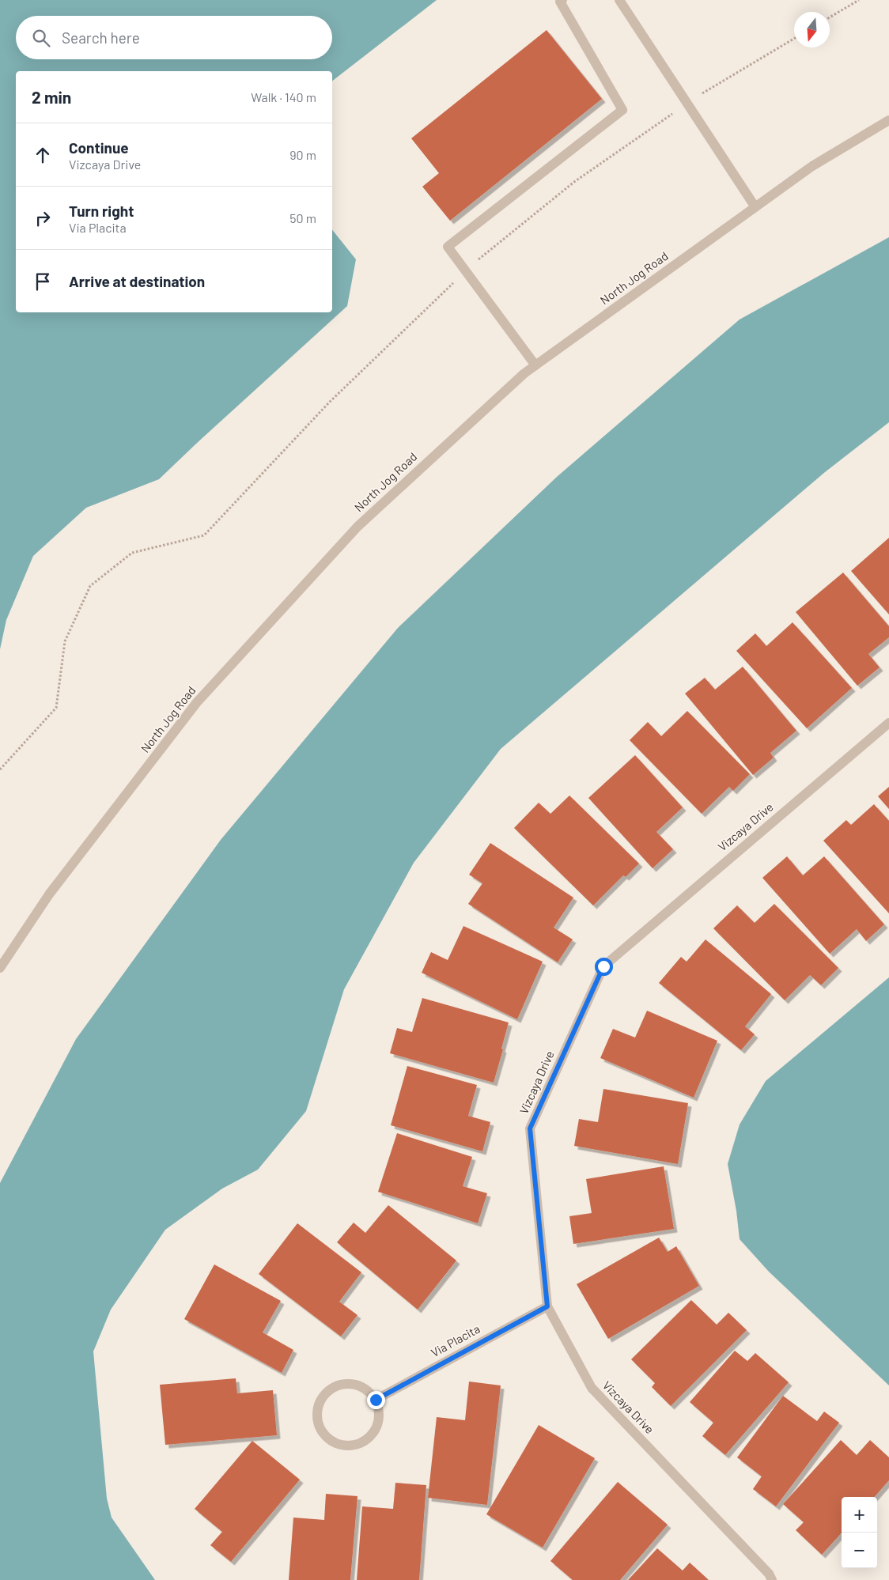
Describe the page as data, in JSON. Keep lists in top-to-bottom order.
{
  "streets": {
    "street": ["North Jog Road", "Vizcaya Drive", "Via Placita"]
  },
  "crossings": [
    ["Vizcaya Drive", "Via Placita"]
  ],
  "north": "bottom",
  "page": {
    "search": "Search here",
    "heading": ["2 min", "Walk · 140 m"],
    "list": [
      ["Continue", "Vizcaya Drive", "90 m"],
      ["Turn right", "Via Placita", "50 m"],
      "Arrive at destination"
    ],
    "map_buttons": ["+", "−"]
  }
}
